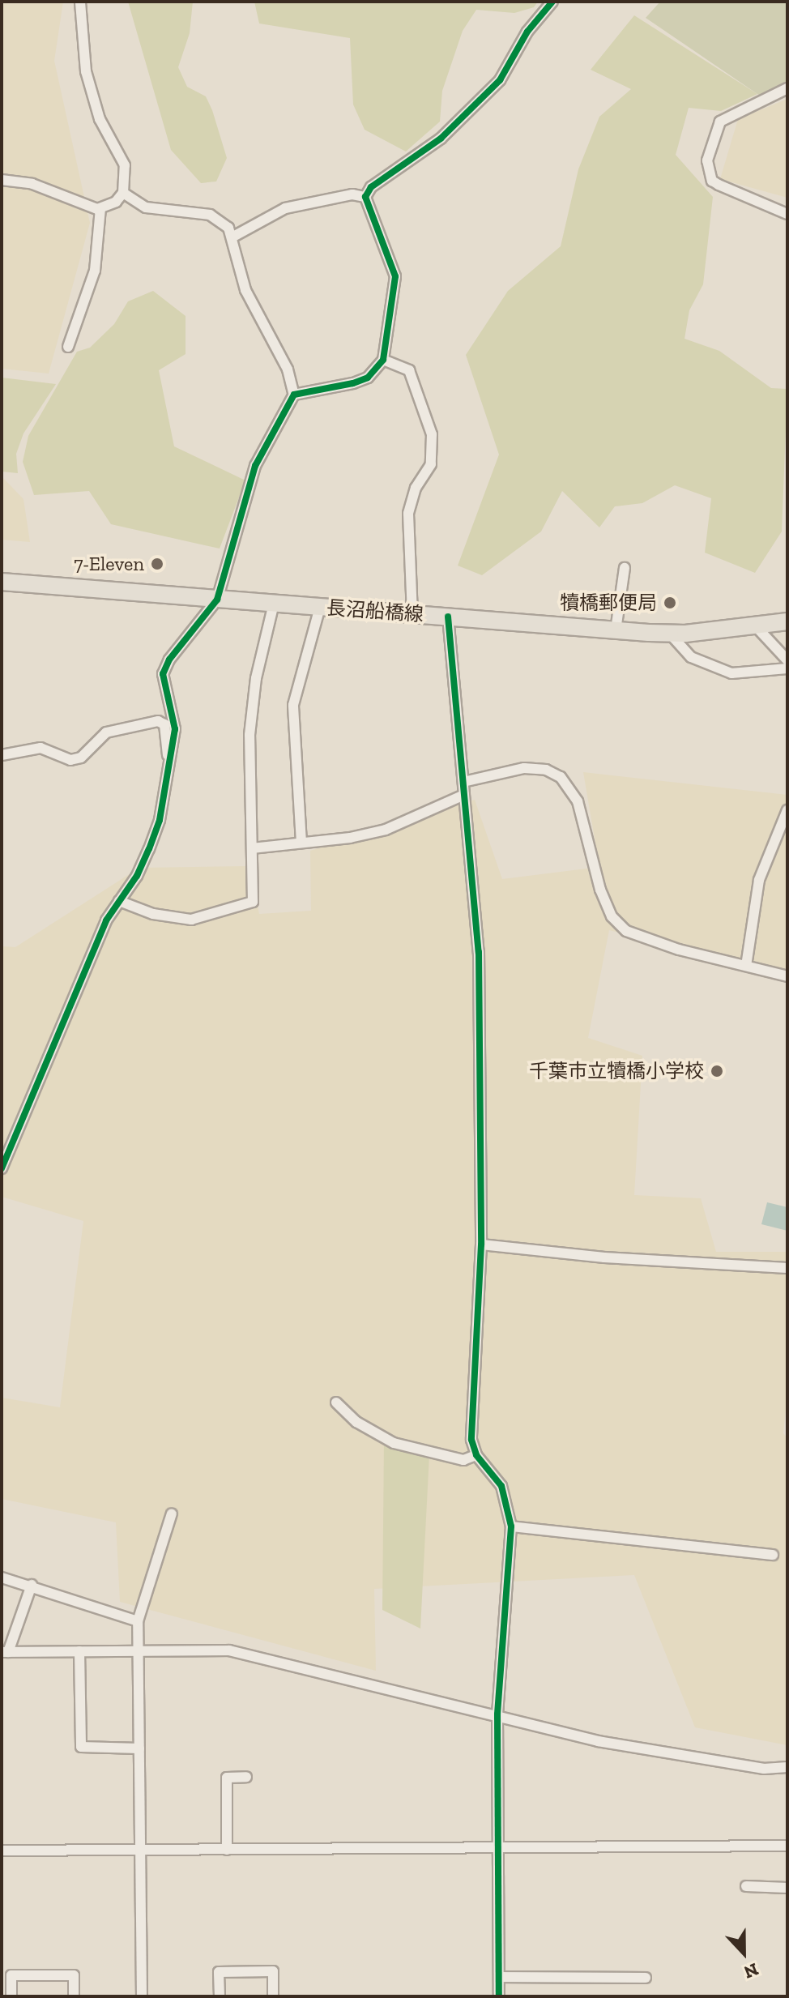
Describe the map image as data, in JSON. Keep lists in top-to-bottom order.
{
  "streets": {
    "main road": ["長沼船橋線"]
  },
  "places": ["7-Eleven", "犢橋郵便局", "千葉市立犢橋小学校"],
  "north": "bottom"
}
